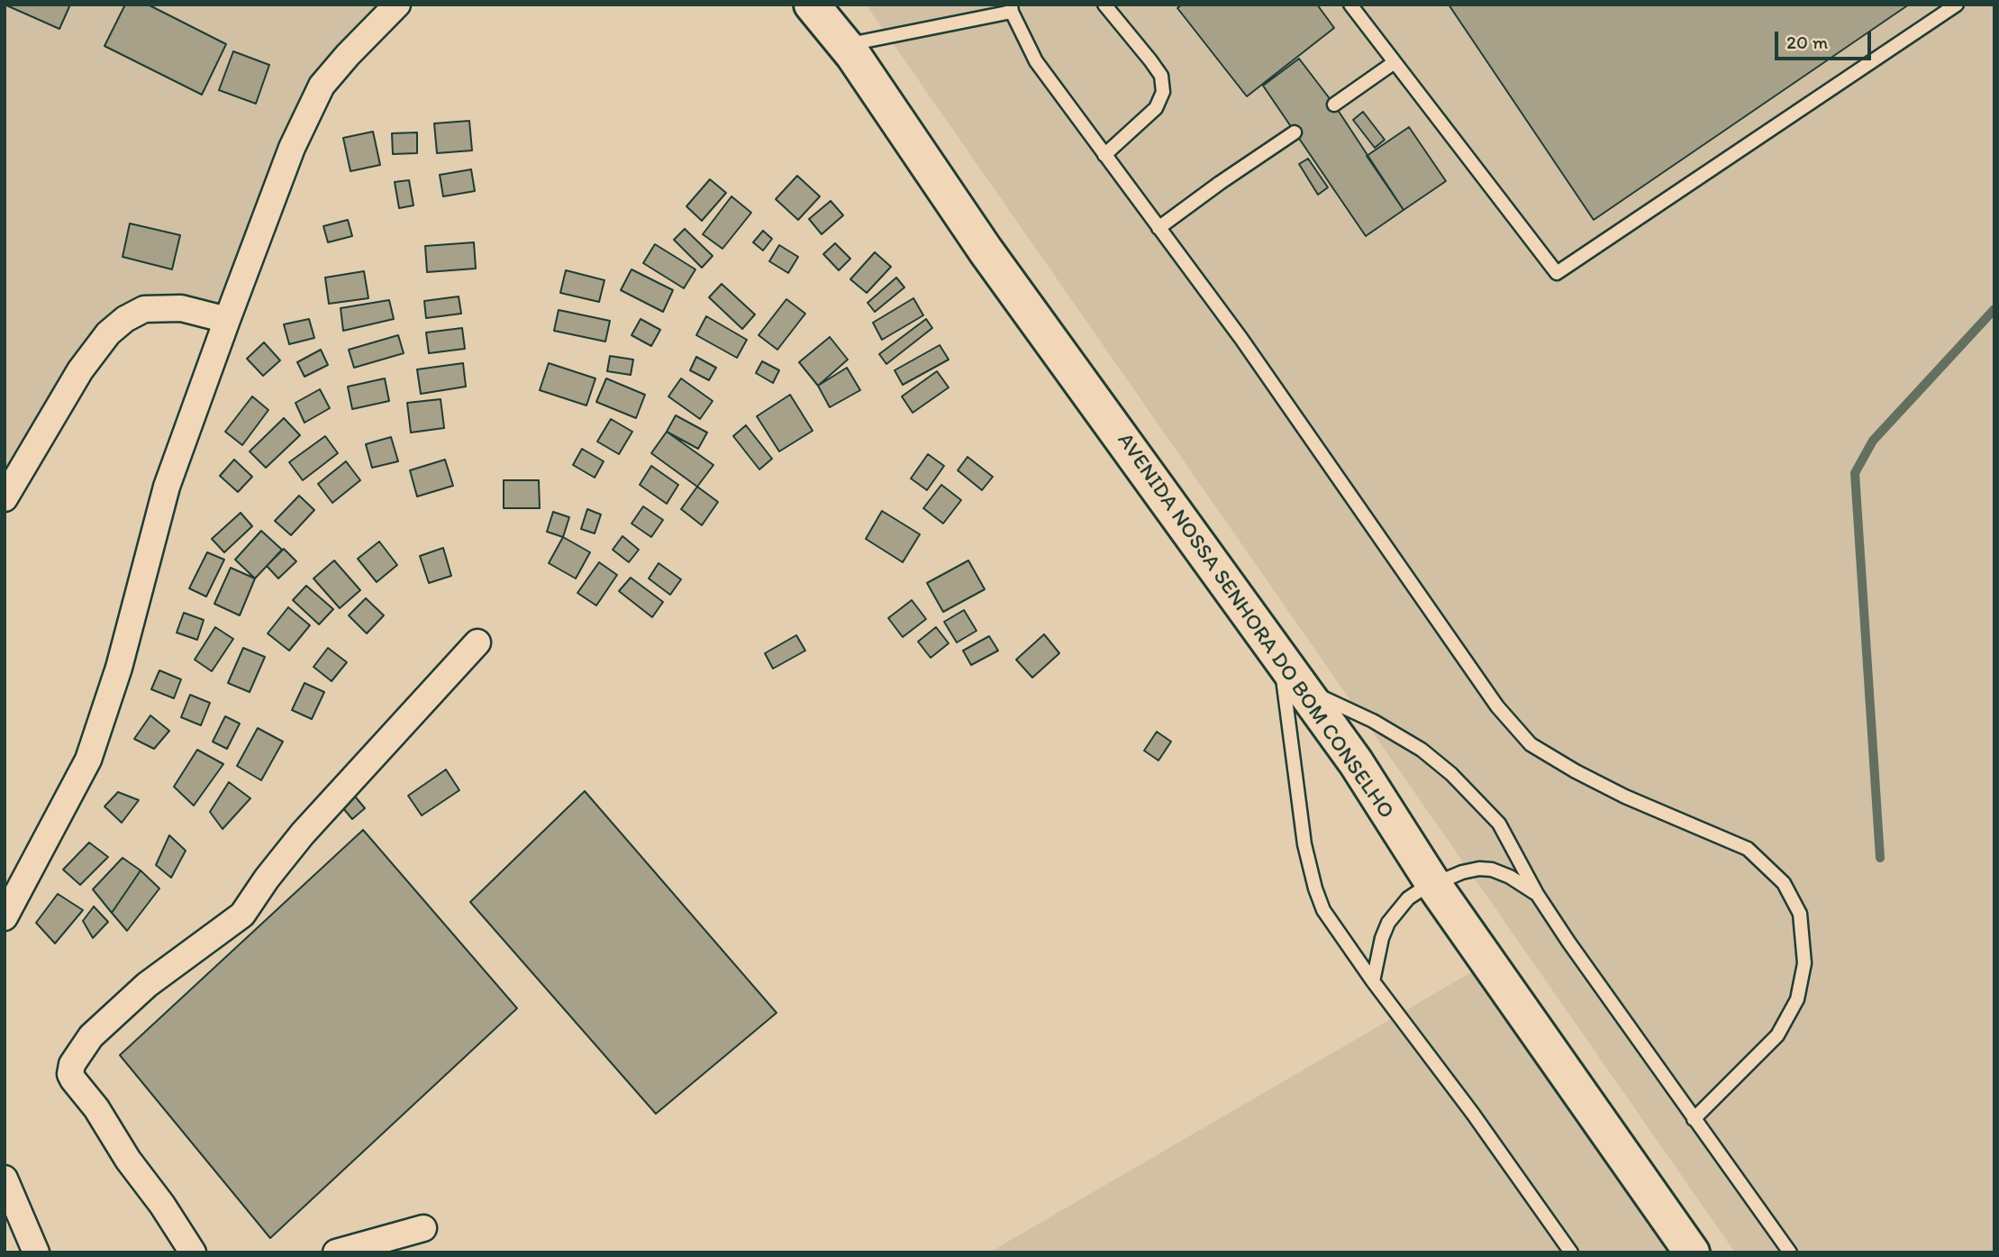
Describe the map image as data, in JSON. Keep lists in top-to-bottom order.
{
  "streets": {
    "main road": ["AVENIDA NOSSA SENHORA DO BOM CONSELHO"]
  },
  "scale_bar": "20 m"
}
